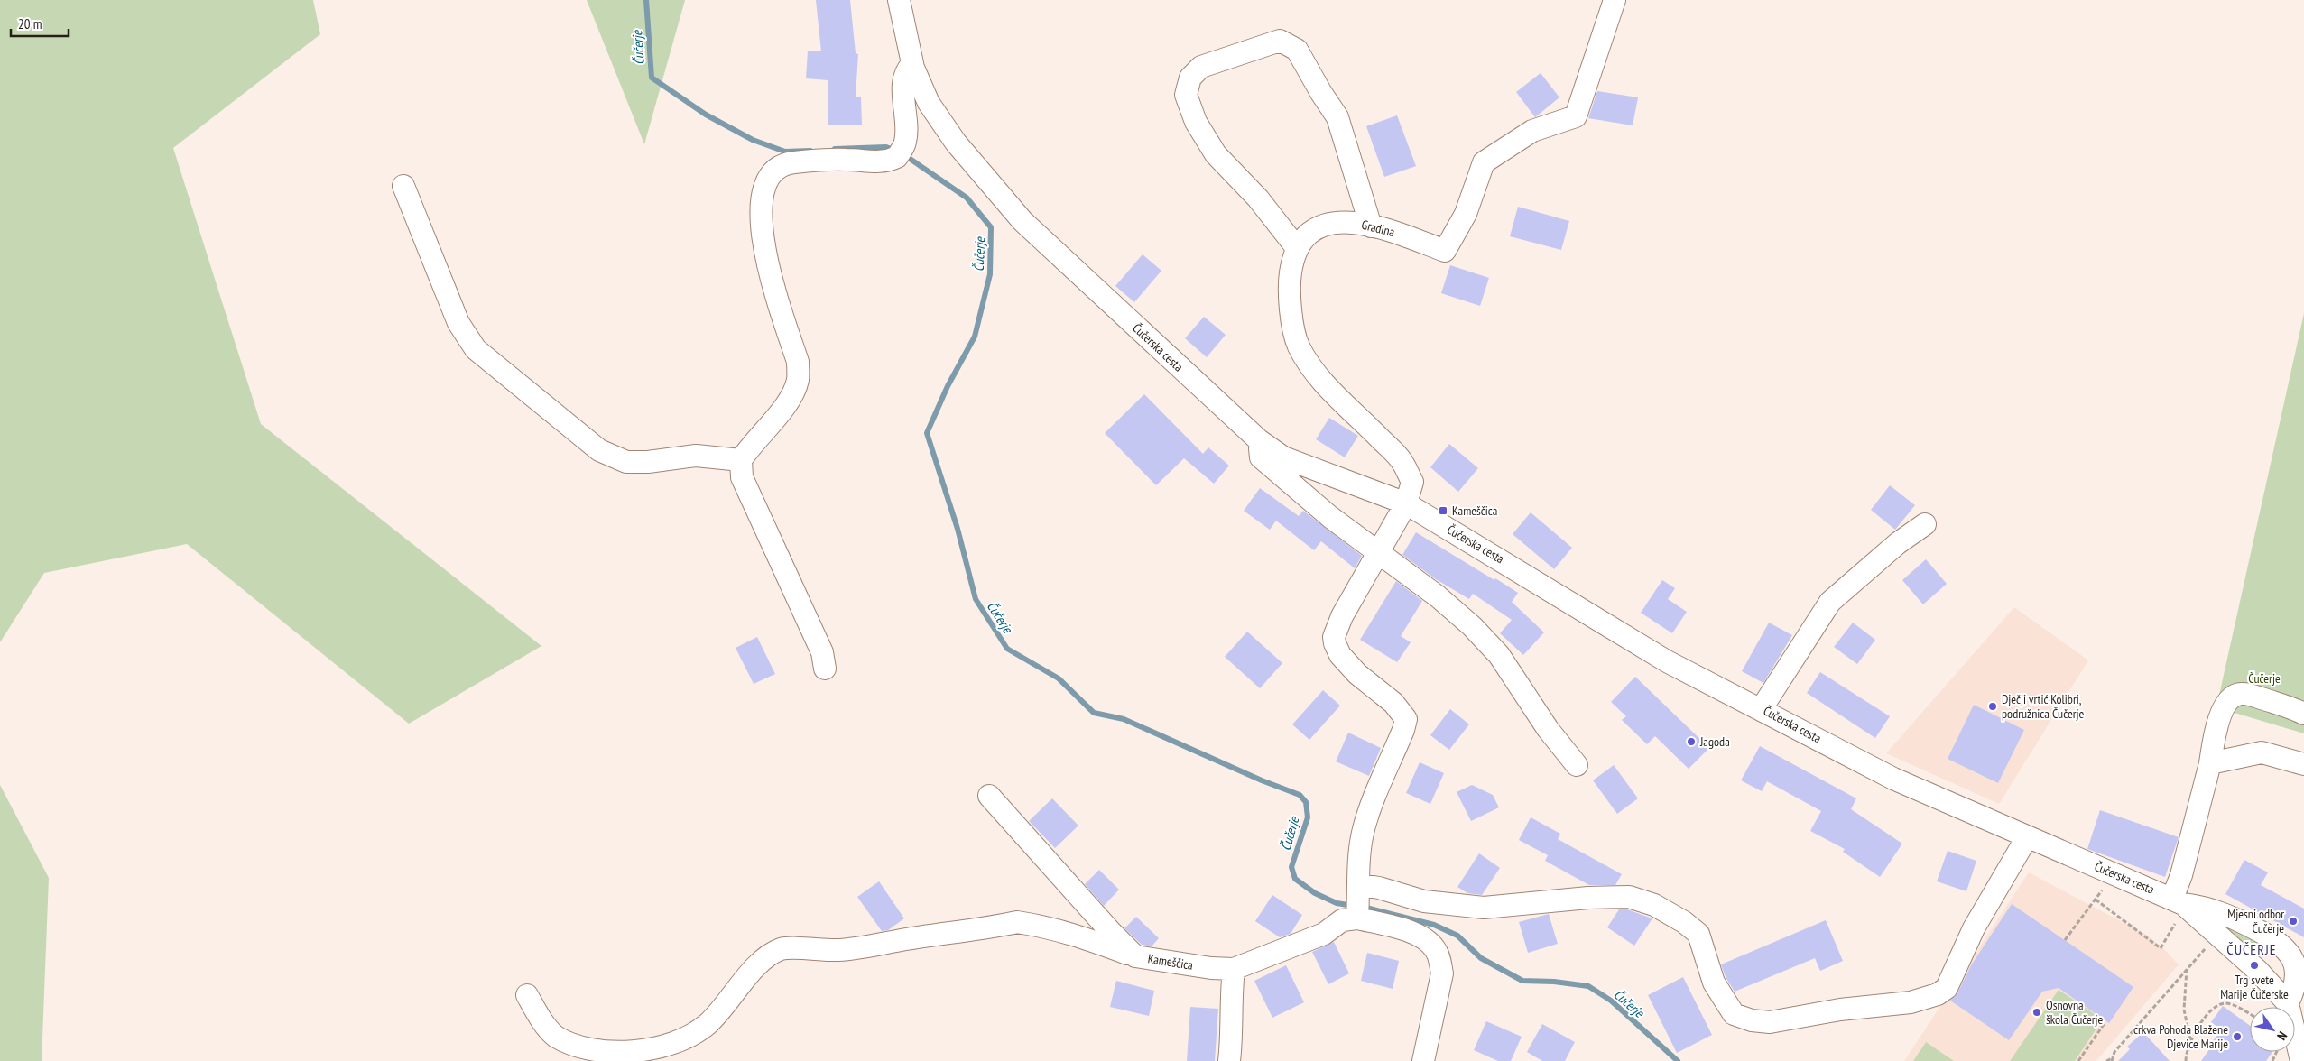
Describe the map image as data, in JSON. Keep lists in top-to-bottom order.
{
  "streets": {
    "street": ["Gradina", "Čučerska cesta", "Kameščica"]
  },
  "crossings": [
    ["Gradina", "Čučerska cesta"]
  ],
  "districts": ["ČUČERJE"],
  "water": ["Čučerje"],
  "parks": ["Čučerje"],
  "places": {
    "transit": ["Kameščica"],
    "other": [
      "Dječji vrtić Kolibri, podružnica Čučerje",
      "Jagoda",
      "Mjesni odbor Čučerje",
      "Trg svete Marije Čučerske",
      "Osnovna škola Čučerje",
      "crkva Pohoda Blažene Djevice Marije"
    ]
  },
  "scale_bar": "20 m",
  "north": "bottom right"
}
